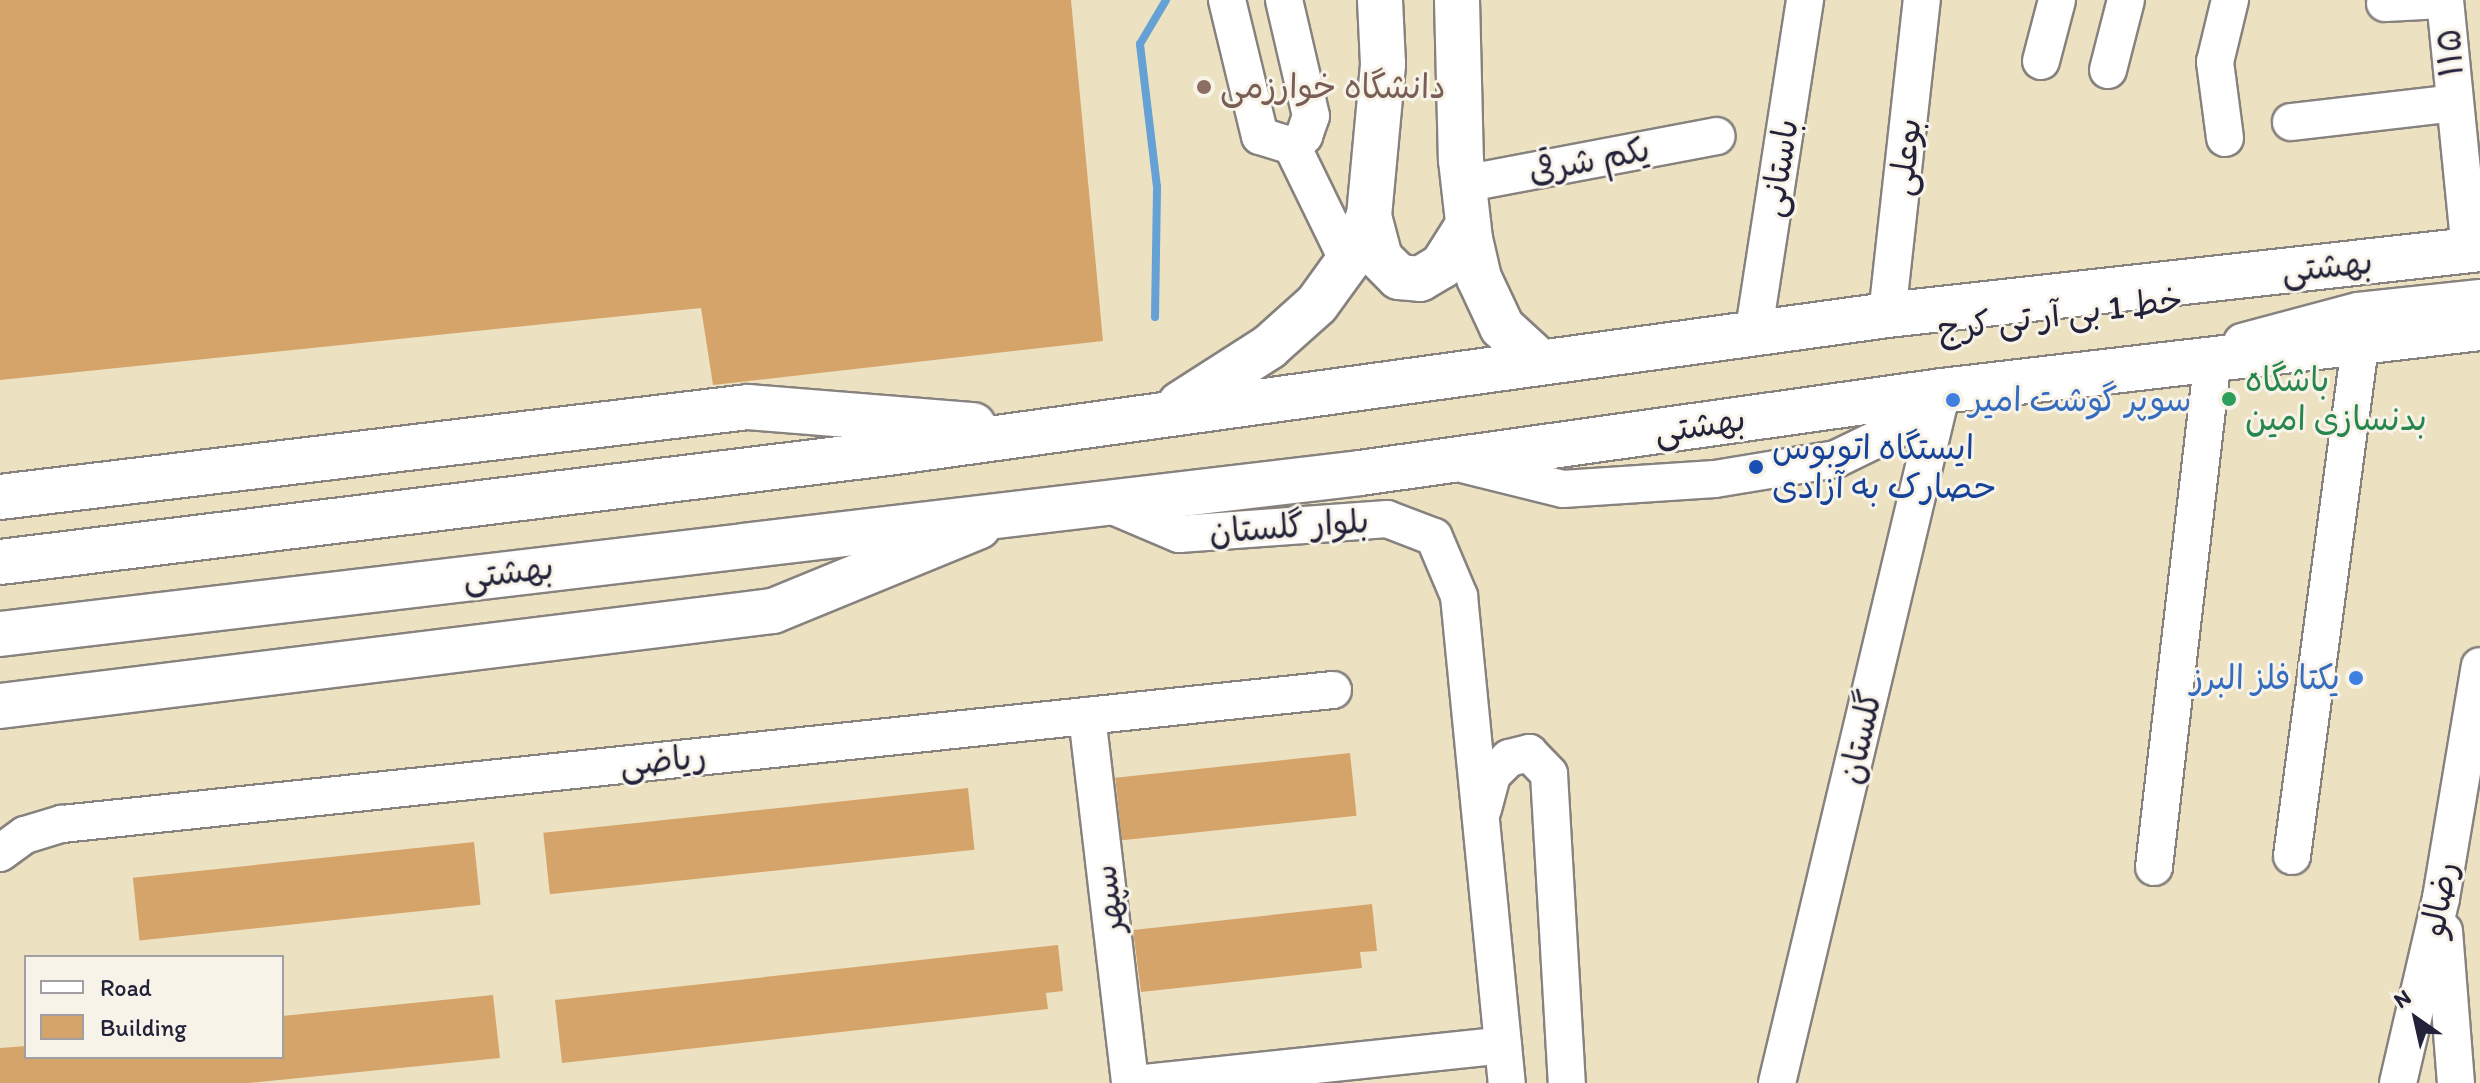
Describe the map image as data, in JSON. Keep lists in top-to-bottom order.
{
  "streets": {
    "main road": ["بهشتی", "بهشتى"],
    "street": [
      "۱۱۵",
      "بوعلی",
      "یکم شرقی",
      "باستانی",
      "خط 1 بی آر تی کرج",
      "بلوار گلستان",
      "گلستان",
      "ریاضی",
      "سپهر",
      "رضالو"
    ]
  },
  "crossings": [
    ["۱۱۵", "بهشتی"],
    ["۱۱۵", "خط 1 بی آر تی کرج"],
    ["بوعلی", "بهشتی"],
    ["باستانی", "بهشتی"],
    ["بهشتی", "خط 1 بی آر تی کرج"],
    ["بهشتی", "بلوار گلستان"],
    ["بهشتی", "بهشتى"],
    ["بهشتی", "گلستان"],
    ["ریاضی", "سپهر"]
  ],
  "places": [
    "دانشگاه خوارزمی",
    "باشگاه بدنسازی امین",
    "سوپر گوشت امیر",
    "ایستگاه اتوبوس حصارک به آزادی",
    "یکتا فلز البرز"
  ],
  "legend": ["Road", "Building"],
  "north": "top left"
}
